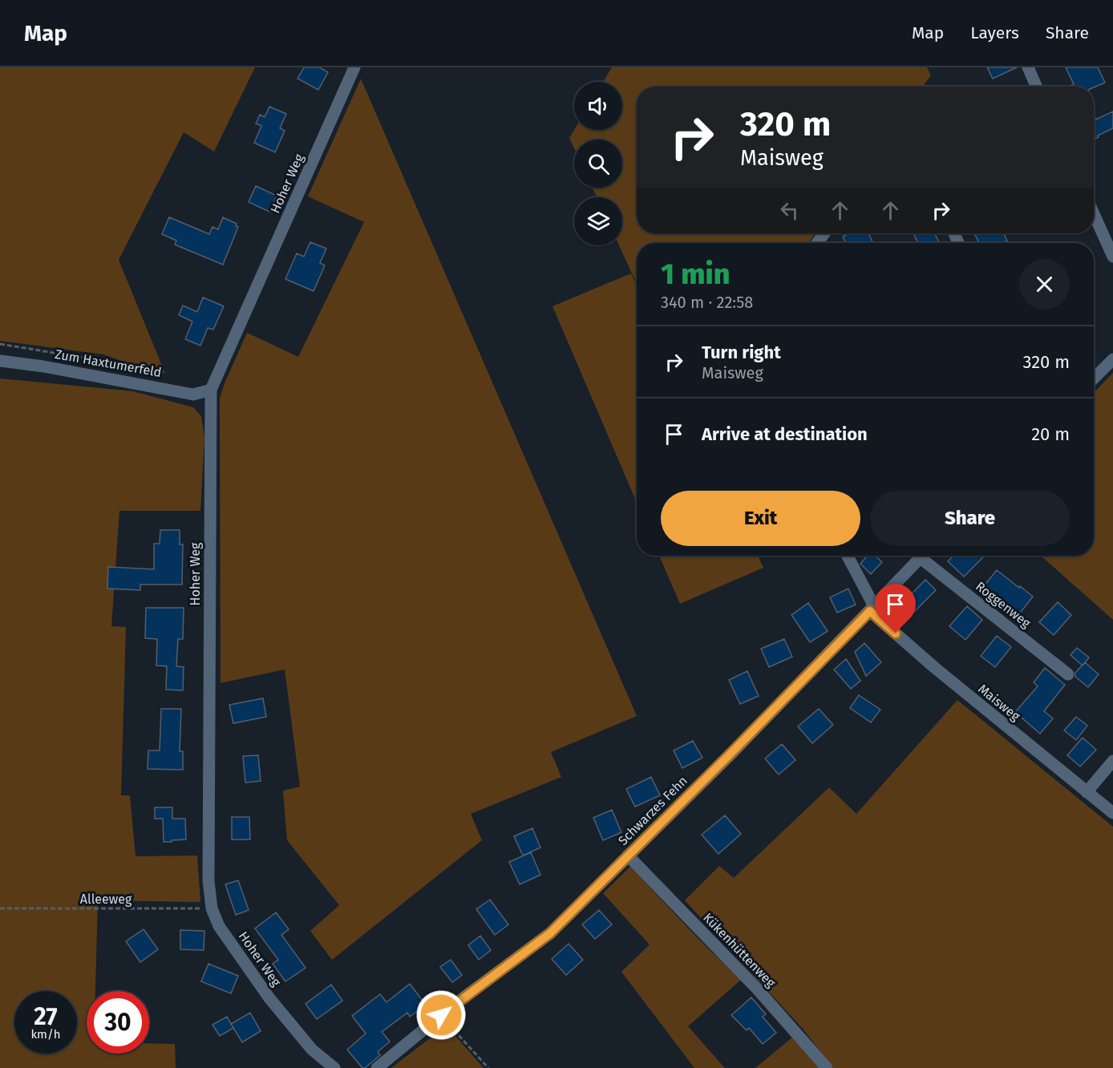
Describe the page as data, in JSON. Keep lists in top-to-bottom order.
{
  "streets": {
    "street": [
      "Hoher Weg",
      "Zum Haxtumerfeld",
      "Roggenweg",
      "Maisweg",
      "Schwarzes Fehn",
      "Kükenhüttenweg"
    ],
    "path": ["Alleeweg"]
  },
  "crossings": [
    ["Hoher Weg", "Zum Haxtumerfeld"],
    ["Hoher Weg", "Alleeweg"],
    ["Maisweg", "Schwarzes Fehn"],
    ["Schwarzes Fehn", "Kükenhüttenweg"]
  ],
  "page": {
    "header": "Map",
    "nav": ["Map", "Layers", "Share"],
    "turn": ["320 m", "Maisweg"],
    "heading": ["1 min", "340 m · 22:58"],
    "list": [
      {
        "name": "Turn right",
        "note": "Maisweg",
        "value": "320 m"
      },
      {
        "name": "Arrive at destination",
        "value": "20 m"
      }
    ],
    "buttons": ["Exit", "Share"],
    "speed": "27 km/h",
    "limit": "30"
  }
}
